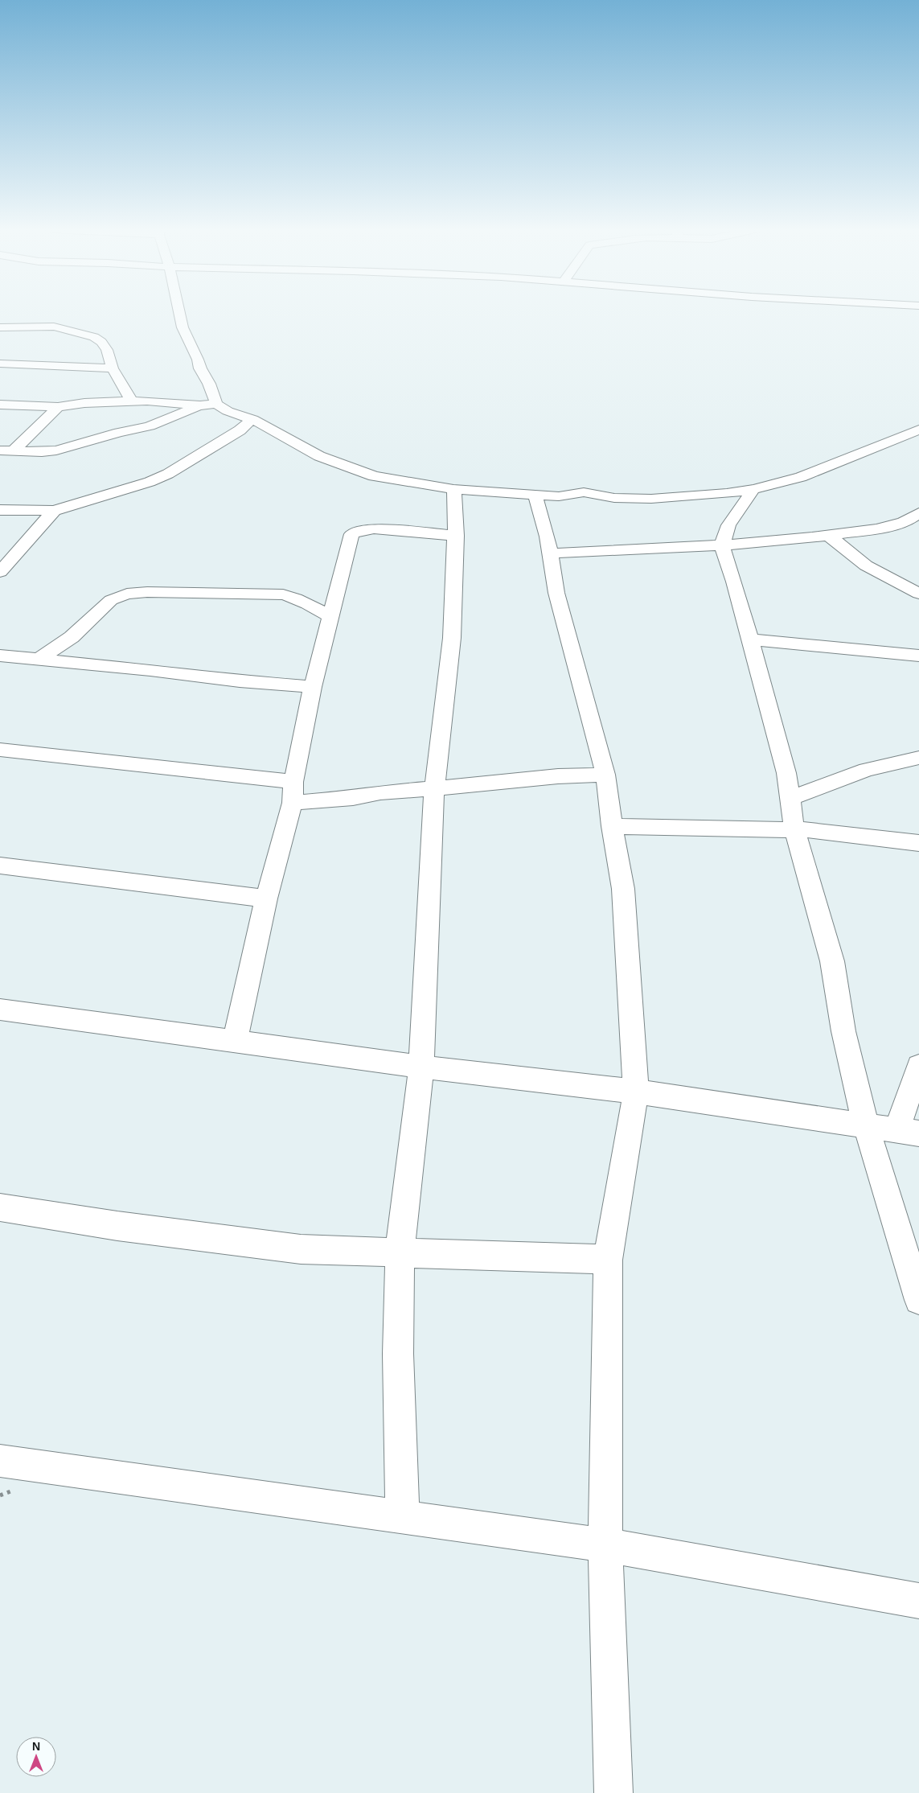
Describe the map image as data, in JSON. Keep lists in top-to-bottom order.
{
  "north": "top"
}
